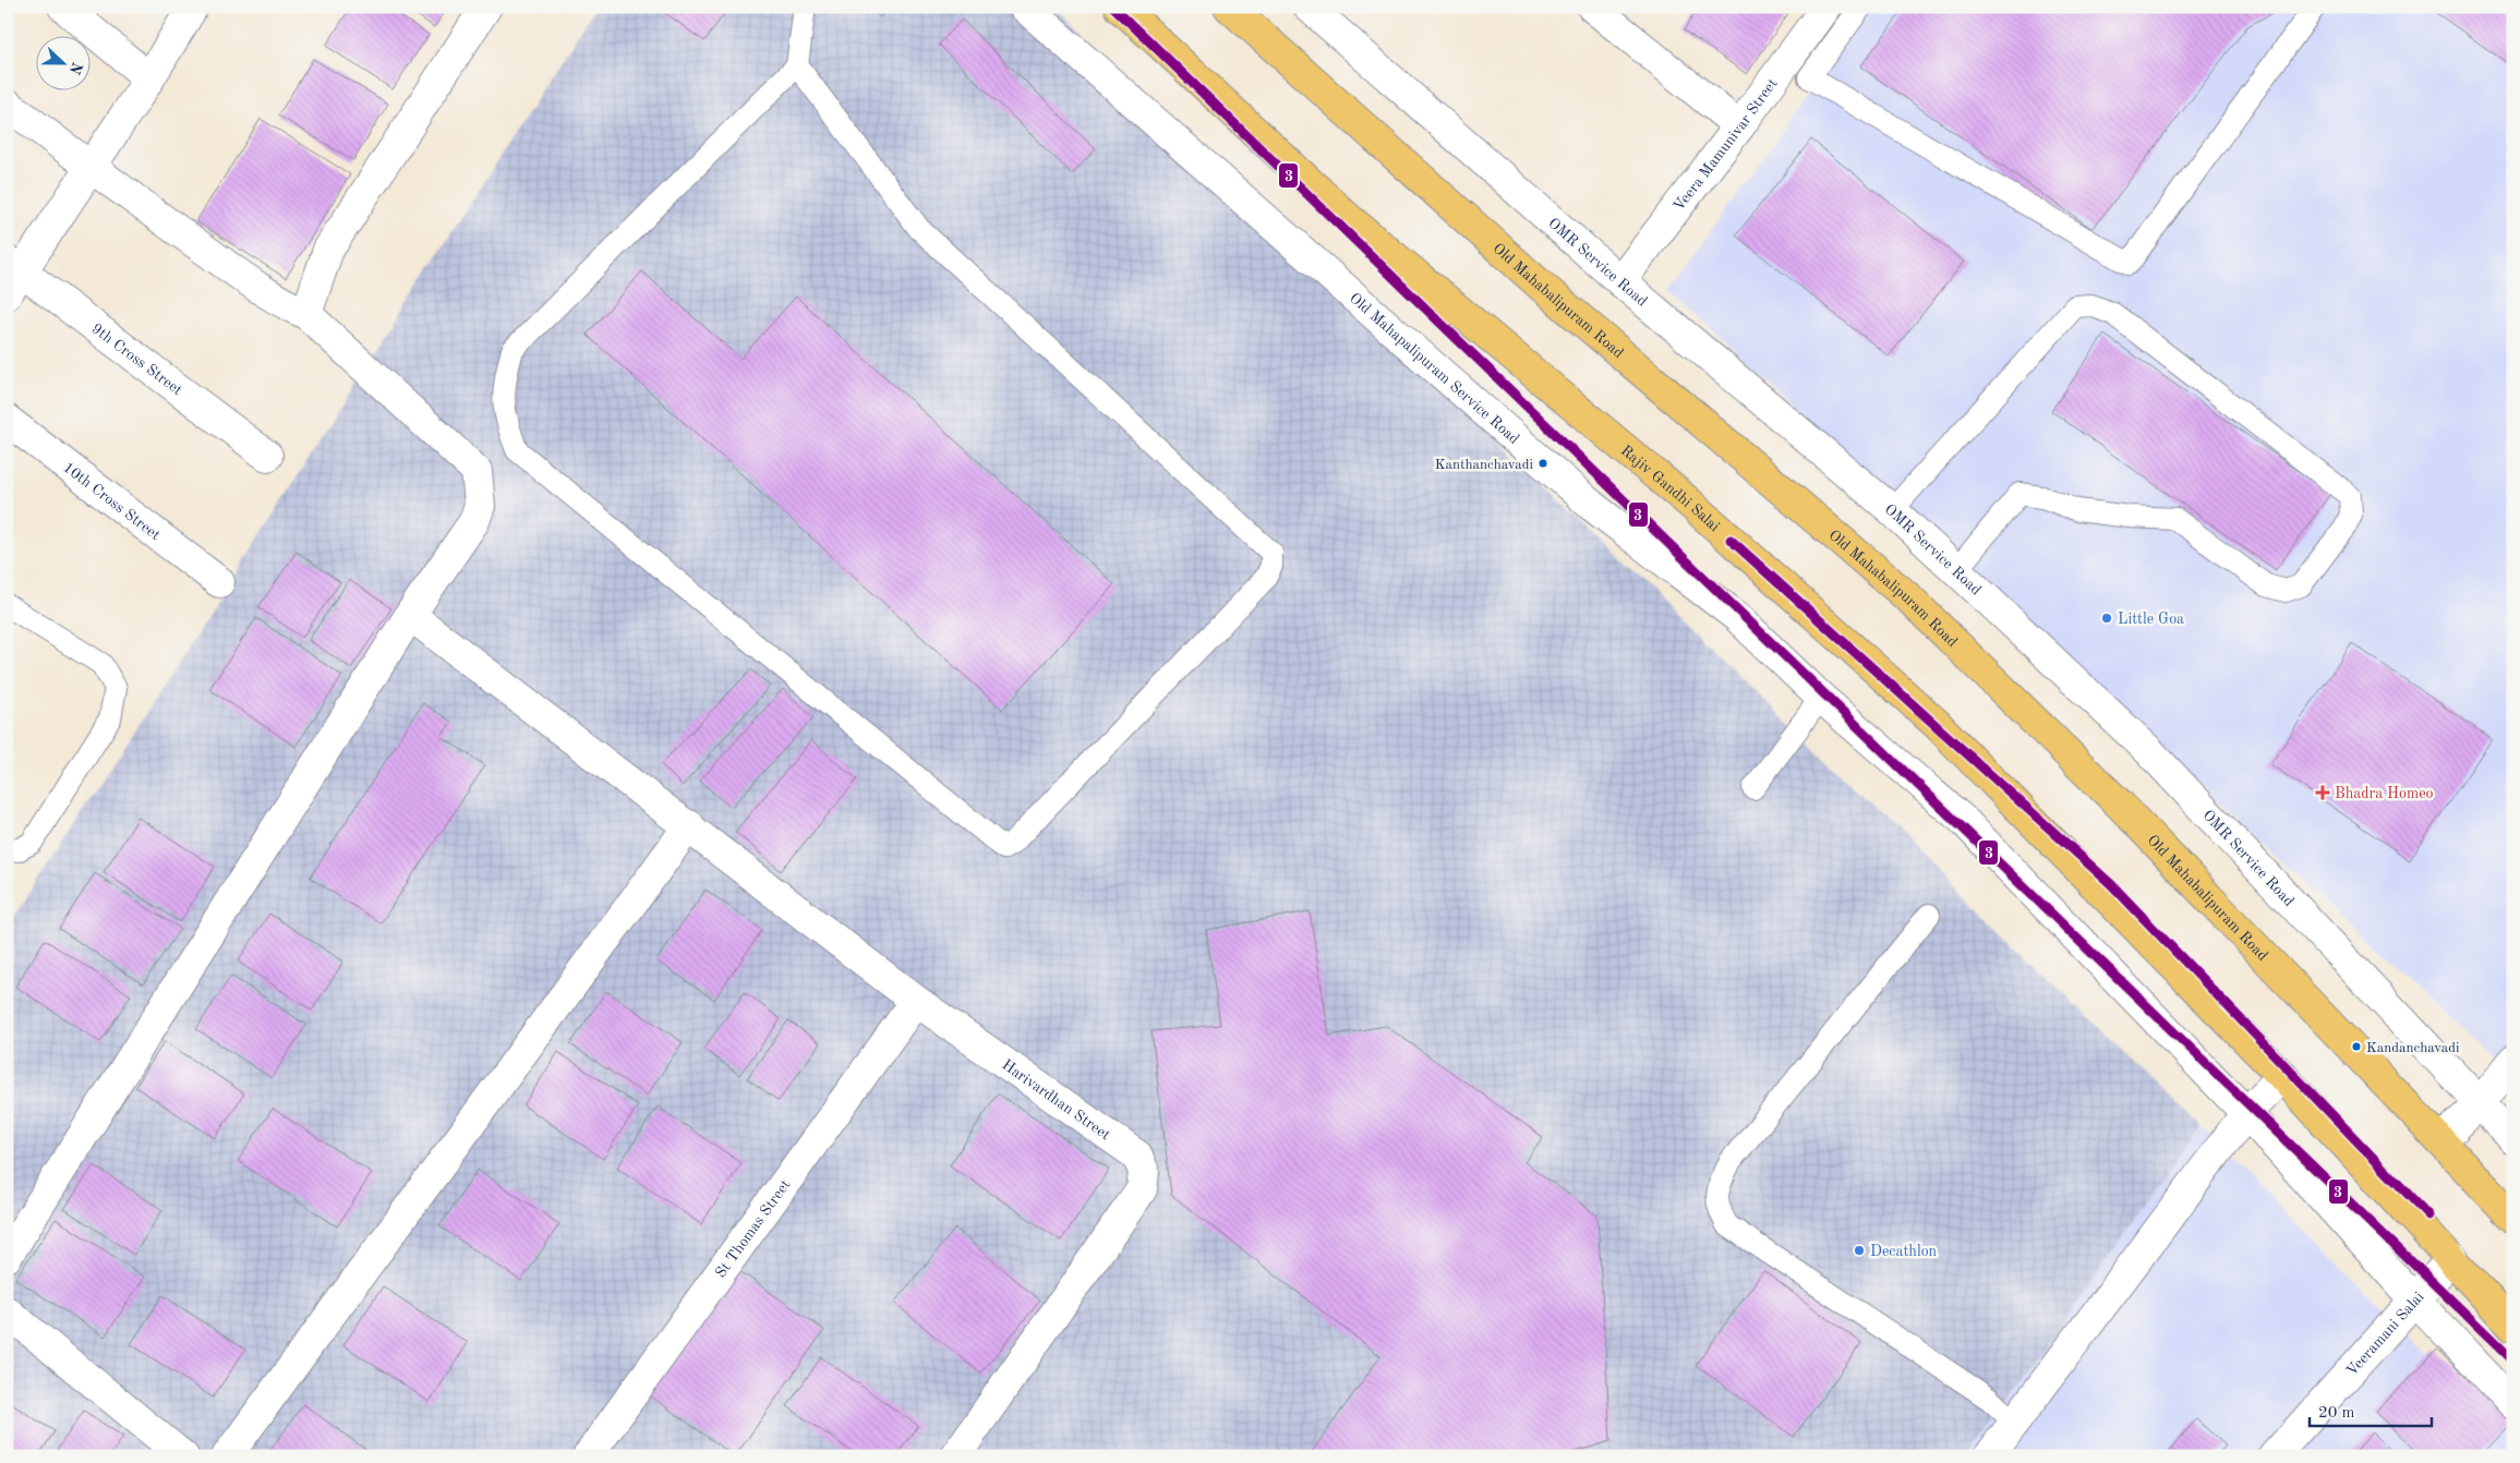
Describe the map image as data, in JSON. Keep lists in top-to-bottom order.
{
  "streets": {
    "main road": ["Old Mahabalipuram Road", "Rajiv Gandhi Salai"],
    "street": [
      "Veera Mamunivar Street",
      "OMR Service Road",
      "9th Cross Street",
      "Old Mahapalipuram Service Road",
      "10th Cross Street",
      "Harivardhan Street",
      "St Thomas Street",
      "Veeramani Salai"
    ]
  },
  "crossings": [
    ["Veera Mamunivar Street", "OMR Service Road"],
    ["Old Mahapalipuram Service Road", "Veeramani Salai"],
    ["Rajiv Gandhi Salai", "Veeramani Salai"],
    ["Harivardhan Street", "St Thomas Street"]
  ],
  "places": {
    "other": [
      "Kanthanchavadi",
      "Little Goa",
      "Kandanchavadi",
      "Decathlon"
    ],
    "health": ["Bhadra Homeo"]
  },
  "lines": ["transit line 3"],
  "scale_bar": "20 m",
  "north": "right"
}
